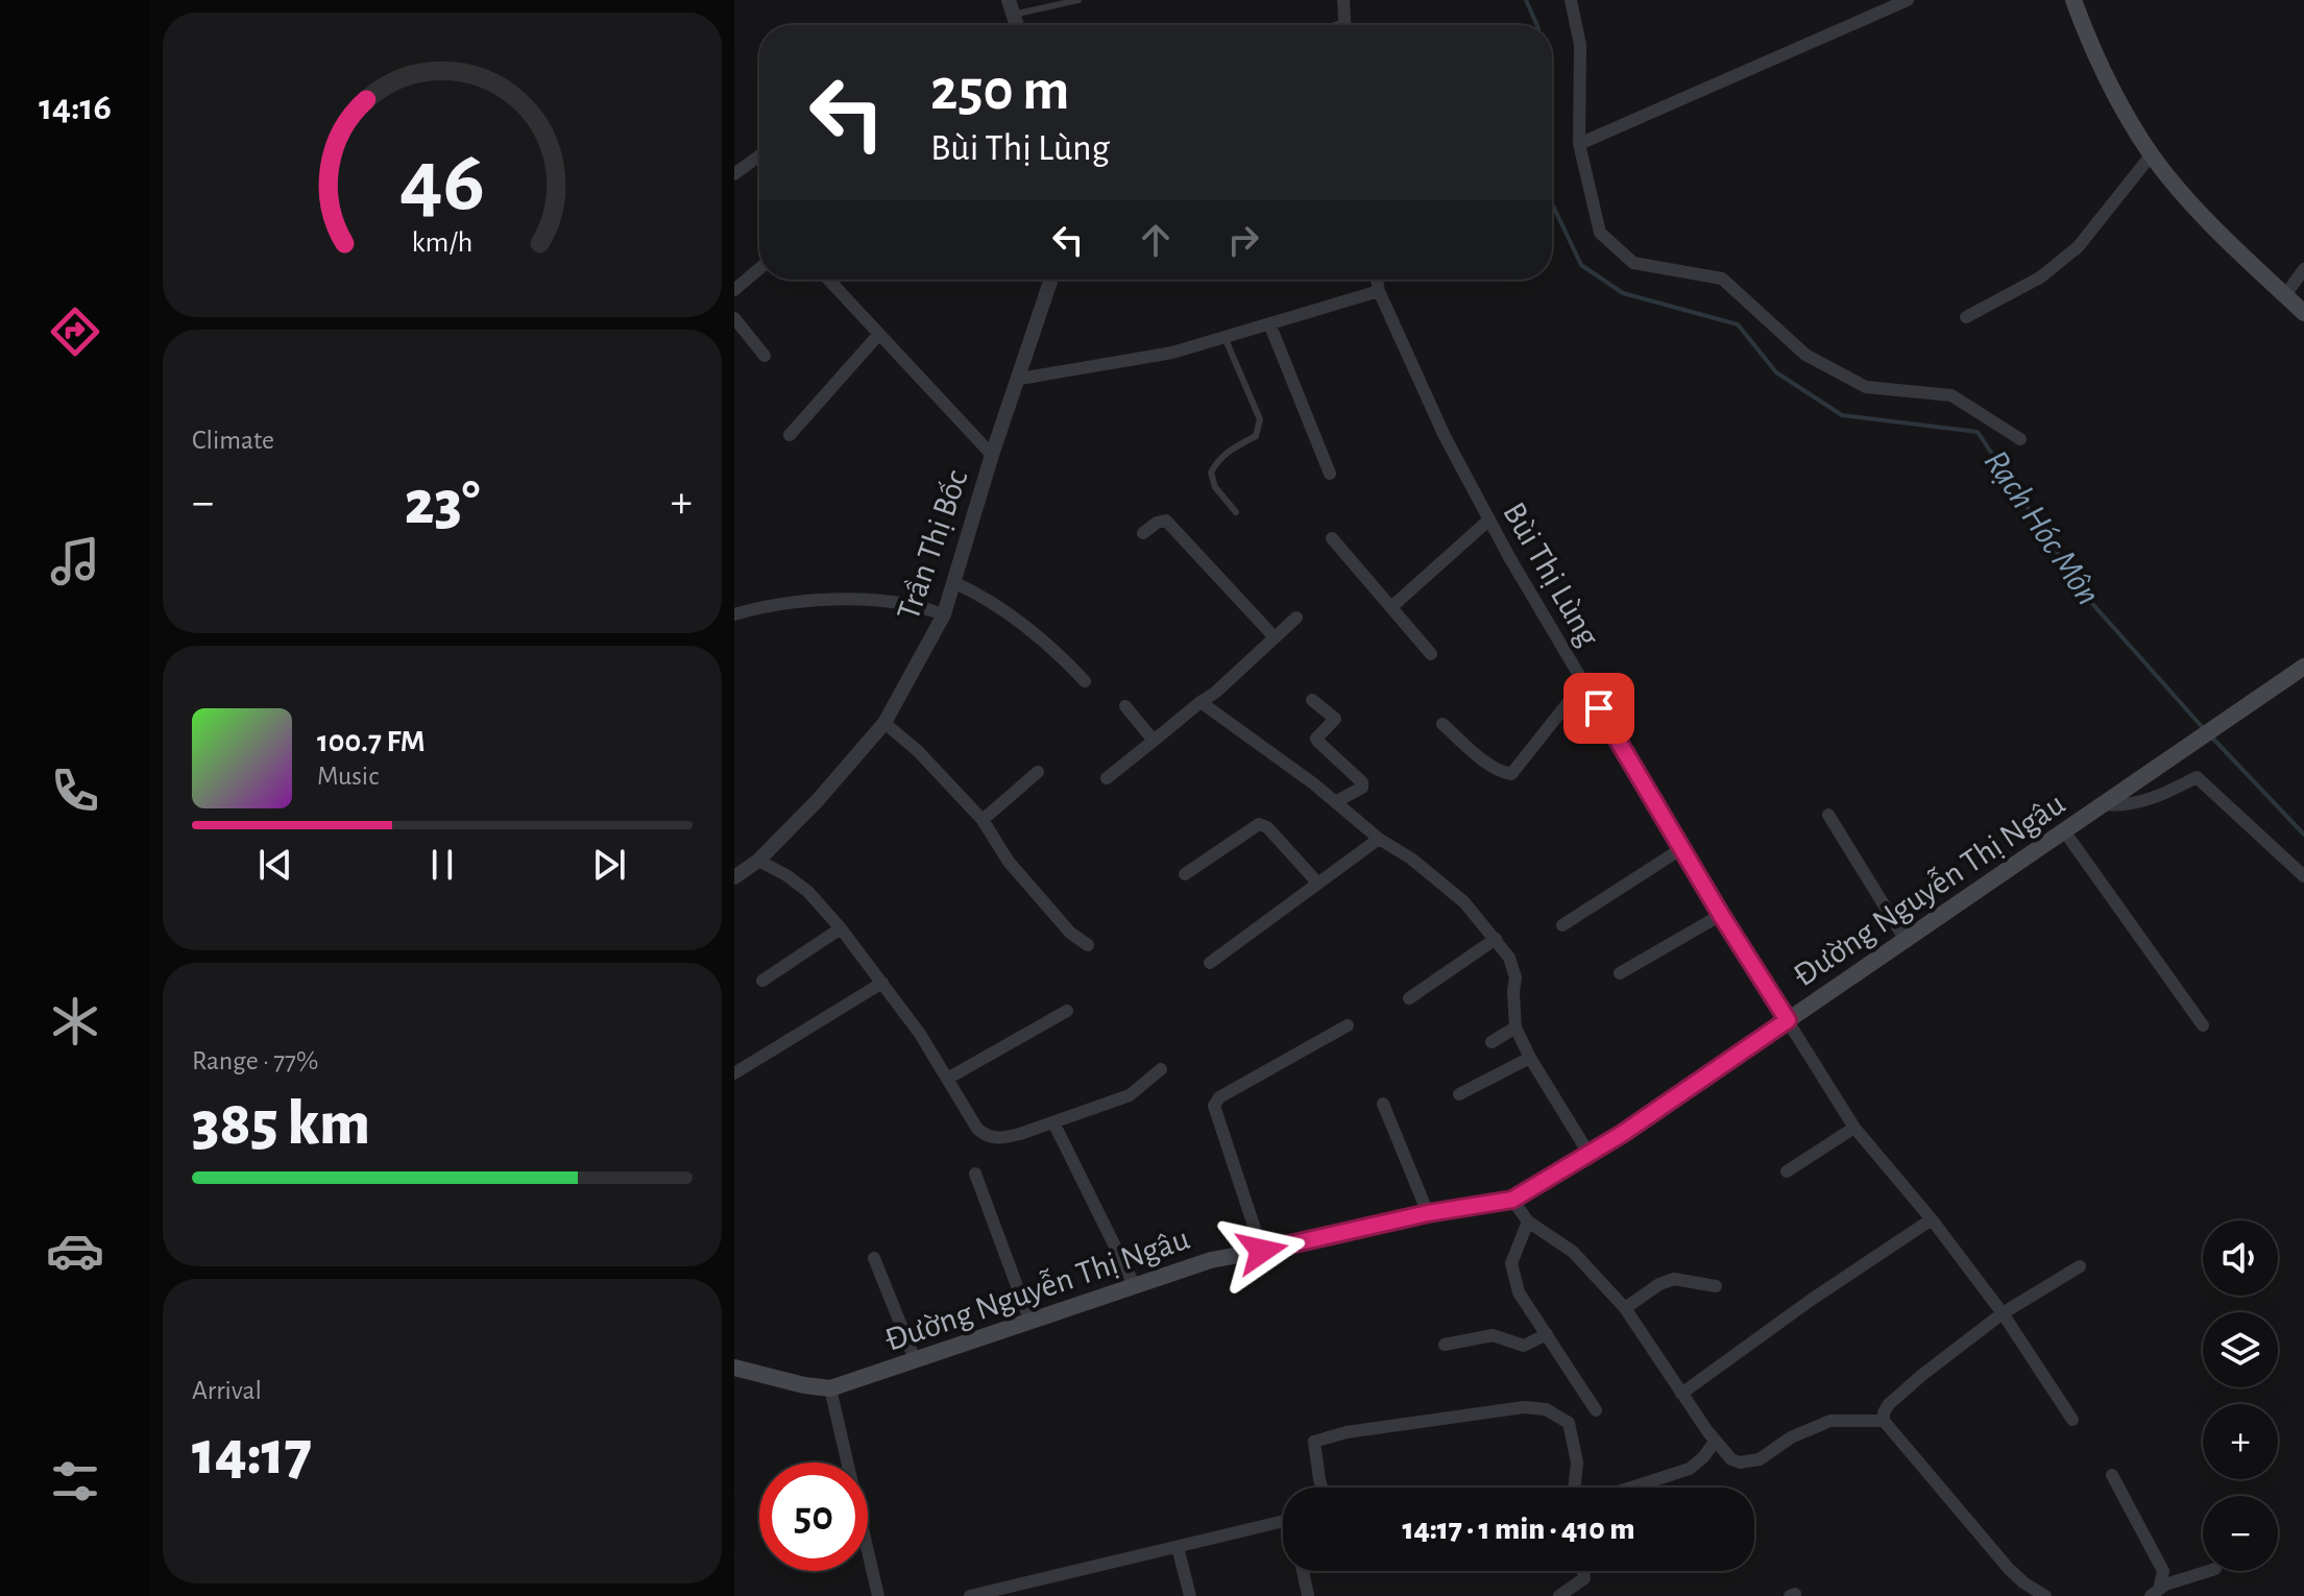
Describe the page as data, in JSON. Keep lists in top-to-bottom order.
{
  "streets": {
    "main road": ["Đường Nguyễn Thị Ngâu"],
    "street": ["Trần Thị Bốc", "Bùi Thị Lùng"]
  },
  "crossings": [
    ["Bùi Thị Lùng", "Đường Nguyễn Thị Ngâu"]
  ],
  "water": ["Rạch Hóc Môn"],
  "page": {
    "tabs": "14:16",
    "turn": ["250 m", "Bùi Thị Lùng"],
    "tile": [
      "Climate",
      ["Range · 77%", "385 km"],
      ["Arrival", "14:17"]
    ],
    "heat": ["−", "23°", "+"],
    "song": ["100.7 FM", "Music"],
    "map_buttons": ["+", "−"],
    "limit": "50",
    "trip": "14:17 · 1 min · 410 m",
    "gauge": ["46", "km/h"]
  }
}
